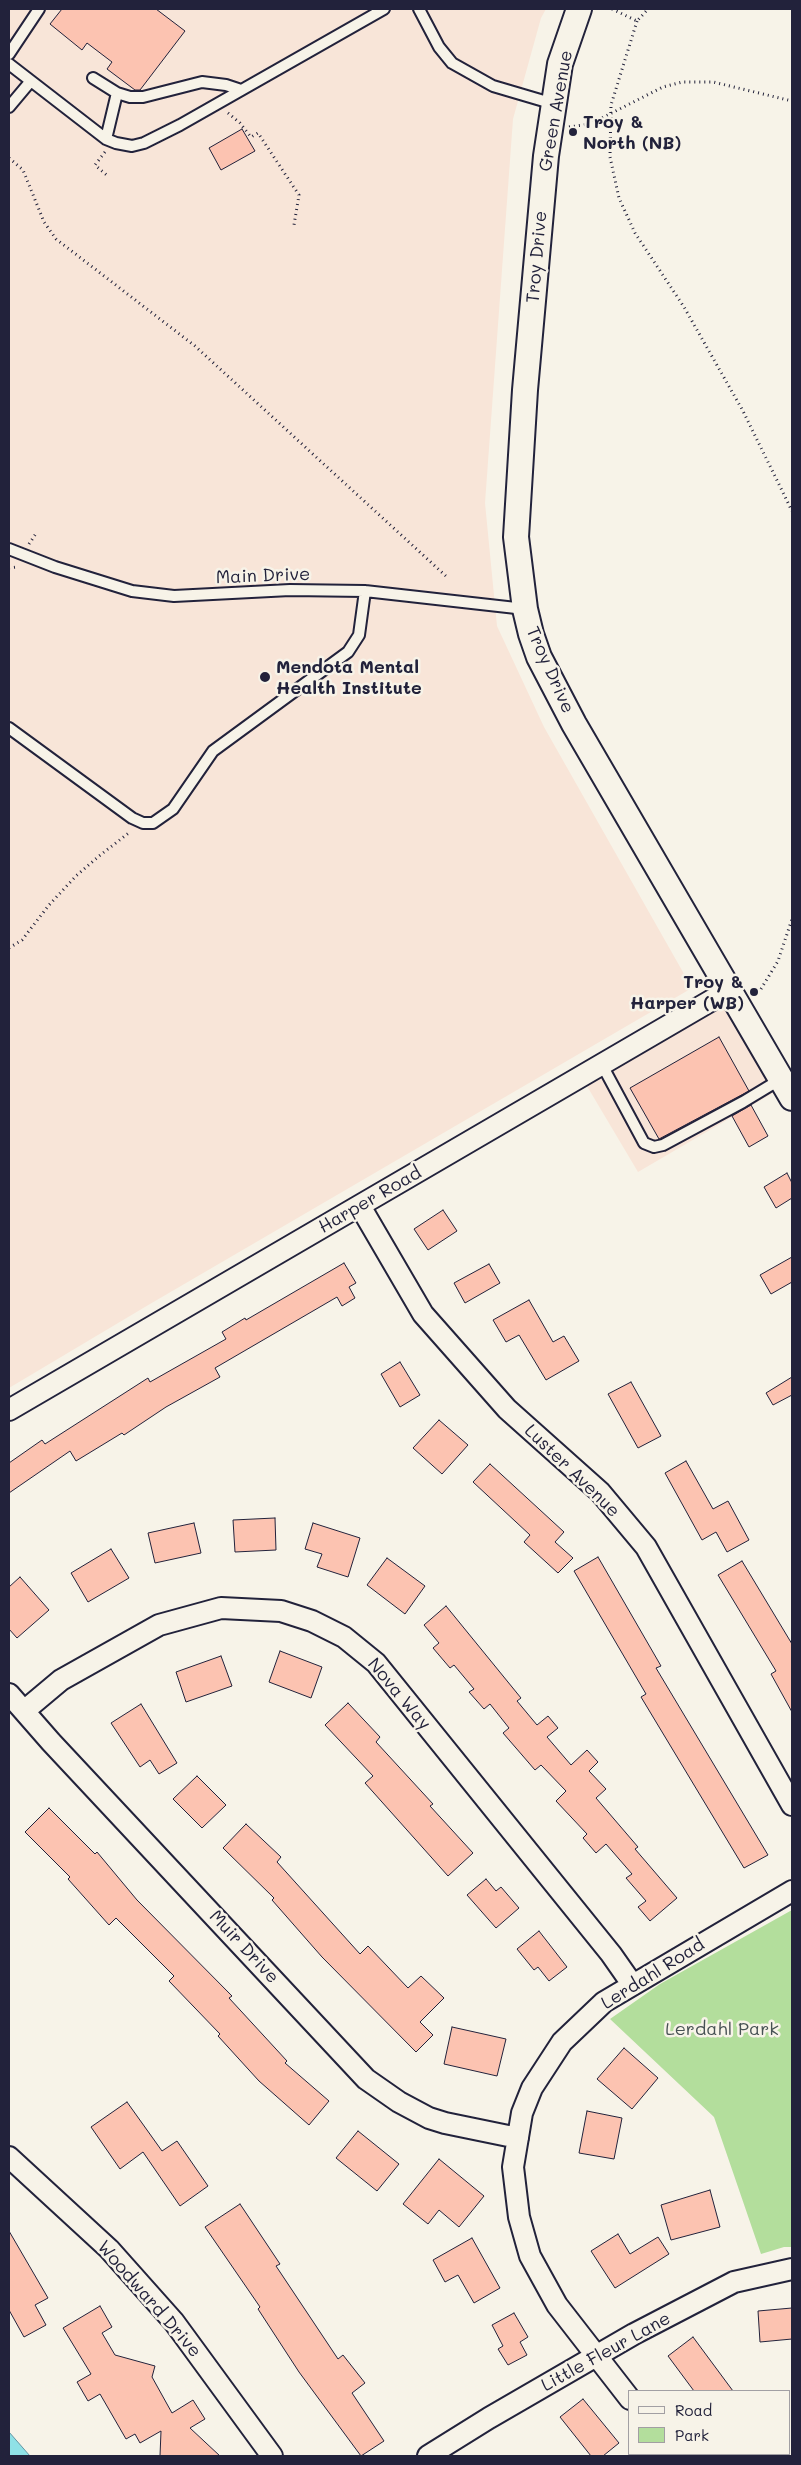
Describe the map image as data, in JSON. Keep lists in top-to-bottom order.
{
  "streets": {
    "street": [
      "Green Avenue",
      "Troy Drive",
      "Harper Road",
      "Luster Avenue",
      "Nova Way",
      "Muir Drive",
      "Lerdahl Road",
      "Woodward Drive",
      "Little Fleur Lane"
    ],
    "lane": ["Main Drive"]
  },
  "crossings": [
    ["Green Avenue", "Troy Drive"],
    ["Troy Drive", "Main Drive"],
    ["Troy Drive", "Harper Road"],
    ["Harper Road", "Luster Avenue"],
    ["Nova Way", "Muir Drive"],
    ["Nova Way", "Lerdahl Road"],
    ["Muir Drive", "Lerdahl Road"],
    ["Lerdahl Road", "Little Fleur Lane"]
  ],
  "parks": ["Lerdahl Park"],
  "places": ["Troy & North (NB)", "Mendota Mental Health Institute", "Troy & Harper (WB)"],
  "legend": ["Road", "Park"]
}
